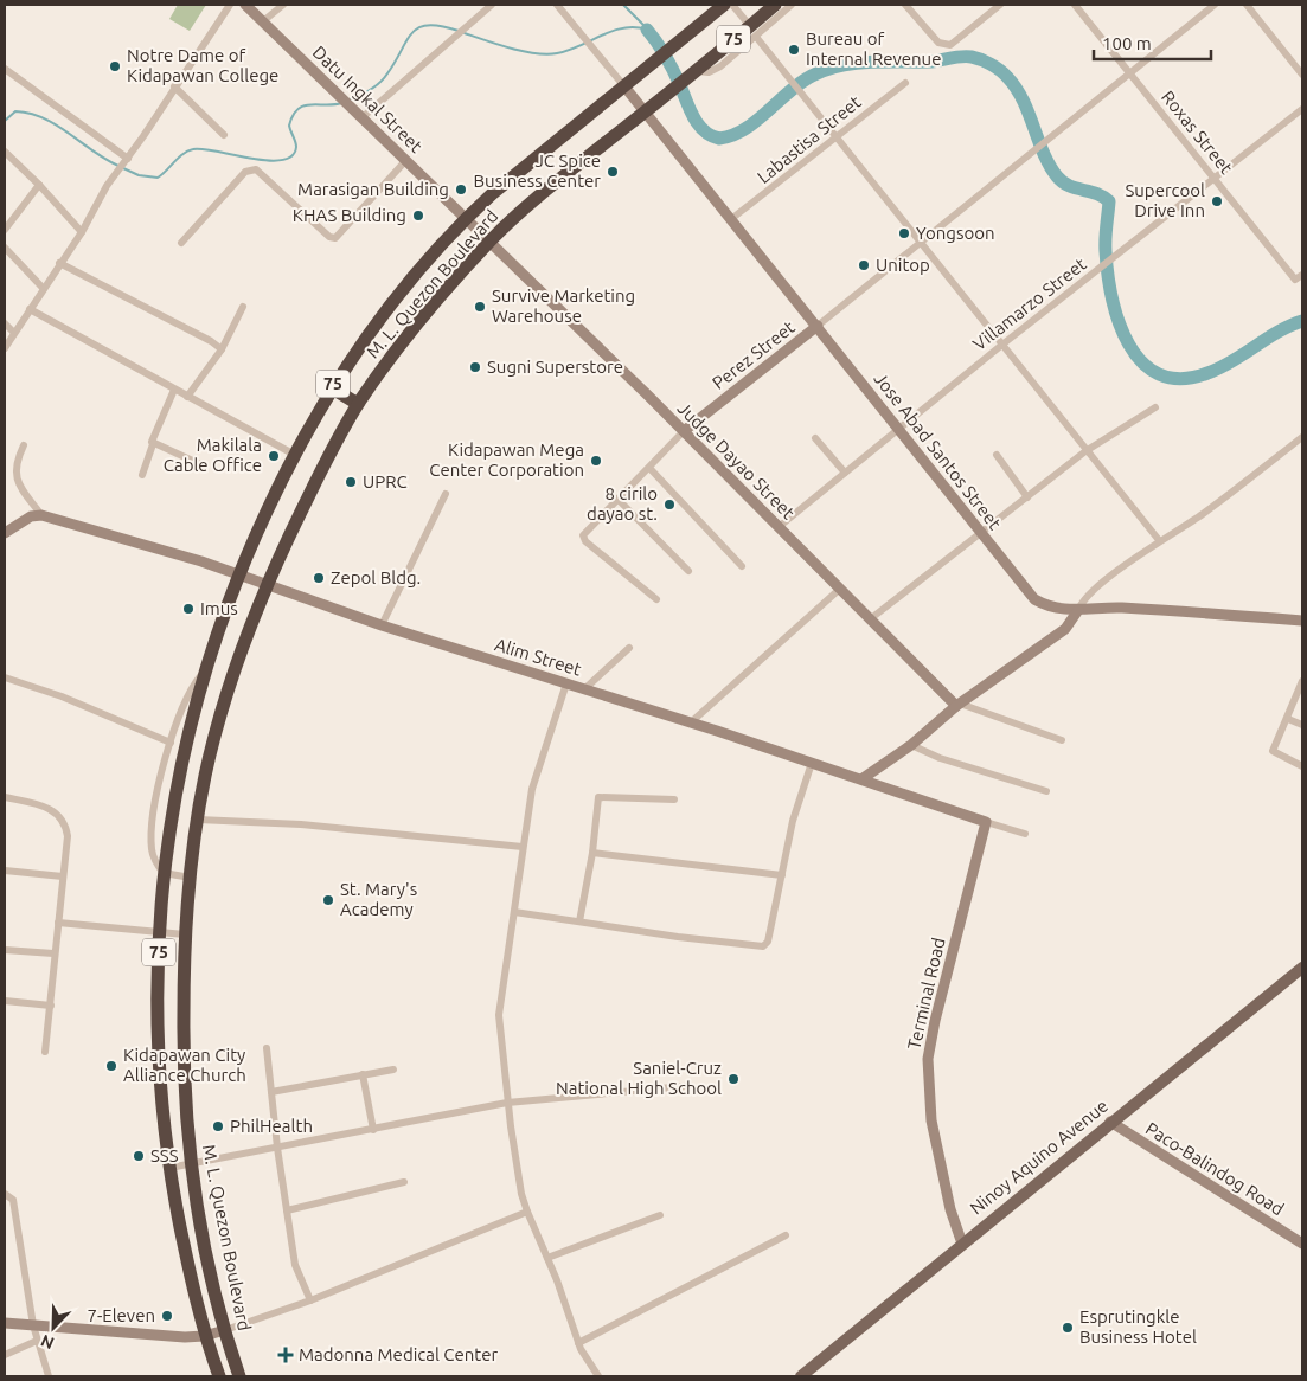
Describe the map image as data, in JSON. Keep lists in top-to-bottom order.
{
  "streets": {
    "highway": ["75", "M. L. Quezon Boulevard"],
    "main road": ["Ninoy Aquino Avenue"],
    "street": [
      "Datu Ingkal Street",
      "Roxas Street",
      "Labastisa Street",
      "Villamarzo Street",
      "Perez Street",
      "Jose Abad Santos Street",
      "Judge Dayao Street",
      "Alim Street",
      "Terminal Road",
      "Paco-Balindog Road"
    ]
  },
  "crossings": [
    ["Datu Ingkal Street", "M. L. Quezon Boulevard"],
    ["Datu Ingkal Street", "Judge Dayao Street"],
    ["Roxas Street", "Villamarzo Street"],
    ["Roxas Street", "Perez Street"],
    ["Labastisa Street", "Jose Abad Santos Street"],
    ["M. L. Quezon Boulevard", "Jose Abad Santos Street"],
    ["M. L. Quezon Boulevard", "Judge Dayao Street"],
    ["M. L. Quezon Boulevard", "Alim Street"],
    ["Villamarzo Street", "Jose Abad Santos Street"],
    ["Villamarzo Street", "Judge Dayao Street"],
    ["Perez Street", "Jose Abad Santos Street"],
    ["Perez Street", "Judge Dayao Street"],
    ["Alim Street", "Terminal Road"],
    ["Terminal Road", "Ninoy Aquino Avenue"],
    ["Ninoy Aquino Avenue", "Paco-Balindog Road"]
  ],
  "places": {
    "other": [
      "Bureau of Internal Revenue",
      "Notre Dame of Kidapawan College",
      "JC Spice Business Center",
      "Marasigan Building",
      "Supercool Drive Inn",
      "KHAS Building",
      "Yongsoon",
      "Unitop",
      "Survive Marketing Warehouse",
      "Sugni Superstore",
      "Makilala Cable Office",
      "Kidapawan Mega Center Corporation",
      "UPRC",
      "8 cirilo dayao st.",
      "Zepol Bldg.",
      "Imus",
      "St. Mary's Academy",
      "Kidapawan City Alliance Church",
      "Saniel-Cruz National High School",
      "PhilHealth",
      "SSS",
      "7-Eleven",
      "Esprutingkle Business Hotel"
    ],
    "health": ["Madonna Medical Center"]
  },
  "scale_bar": "100 m",
  "north": "bottom left"
}
